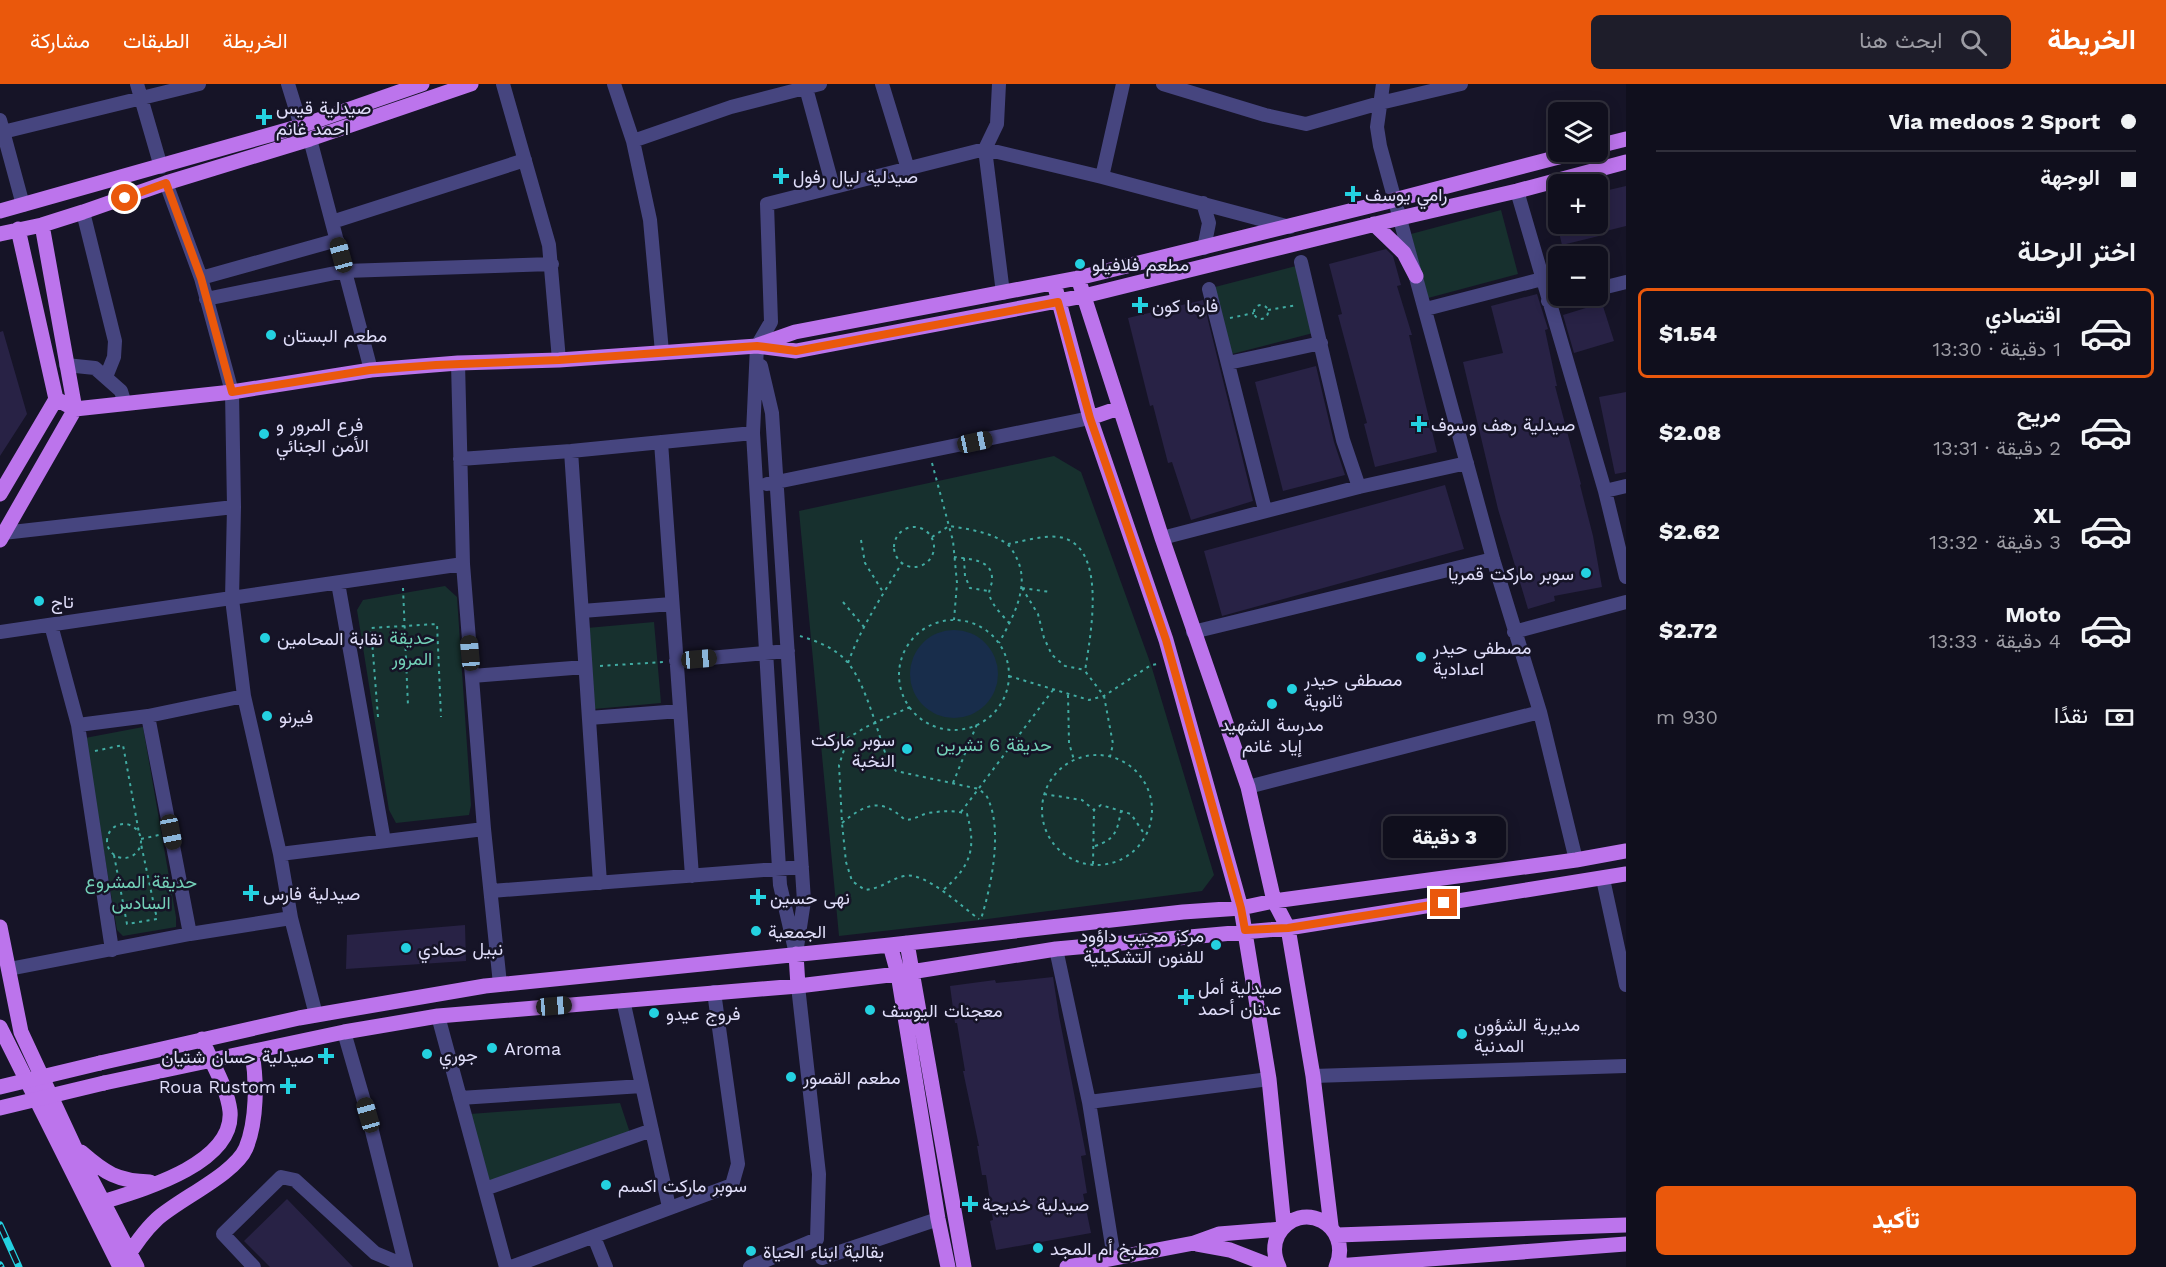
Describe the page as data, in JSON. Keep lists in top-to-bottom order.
{
  "parks": ["حديقة المرور", "حديقة 6 تشرين", "حديقة المشروع السادس"],
  "places": {
    "health": [
      "صيدلية قيس احمد غانم",
      "صيدلية ليال رفول",
      "رامي يوسف",
      "فارما كون",
      "صيدلية رهف وسوف",
      "صيدلية فارس",
      "نهى حسين",
      "صيدلية أمل عدنان أحمد",
      "صيدلية حسان شتيان",
      "Roua Rustom",
      "صيدلية خديجة"
    ],
    "other": [
      "مطعم فلافيلو",
      "مطعم البستان",
      "فرع المرور و الأمن الجنائي",
      "سوبر ماركت قمريا",
      "تاج",
      "نقابة المحامين",
      "مصطفى حيدر اعدادية",
      "مصطفى حيدر ثانوية",
      "مدرسة الشهيد إياد غانم",
      "فيرنو",
      "سوبر ماركت النخبة",
      "الجمعية",
      "مركز مجيب داؤود للفنون التشكيلية",
      "نبيل حمادي",
      "معجنات اليوسف",
      "فروج عيدو",
      "مديرية الشؤون المدنية",
      "Aroma",
      "جوري",
      "مطعم القصور",
      "سوبر ماركت اكسم",
      "مطبخ أم المجد",
      "بقالية ابناء الحياة"
    ]
  },
  "page": {
    "header": "الخريطة",
    "search": "ابحث هنا",
    "nav": ["الخريطة", "الطبقات", "مشاركة"],
    "banner": ["Via medoos 2 Sport", "الوجهة"],
    "map_buttons": ["+", "−"],
    "heading": "اختر الرحلة",
    "list": [
      {
        "name": "اقتصادي",
        "note": "1 دقيقة · 13:30",
        "value": "$1.54"
      },
      {
        "name": "مريح",
        "note": "2 دقيقة · 13:31",
        "value": "$2.08"
      },
      {
        "name": "XL",
        "note": "3 دقيقة · 13:32",
        "value": "$2.62"
      },
      {
        "name": "Moto",
        "note": "4 دقيقة · 13:33",
        "value": "$2.72"
      }
    ],
    "pay": ["نقدًا", "930 m"],
    "bubble": "3 دقيقة",
    "buttons": "تأكيد"
  }
}
